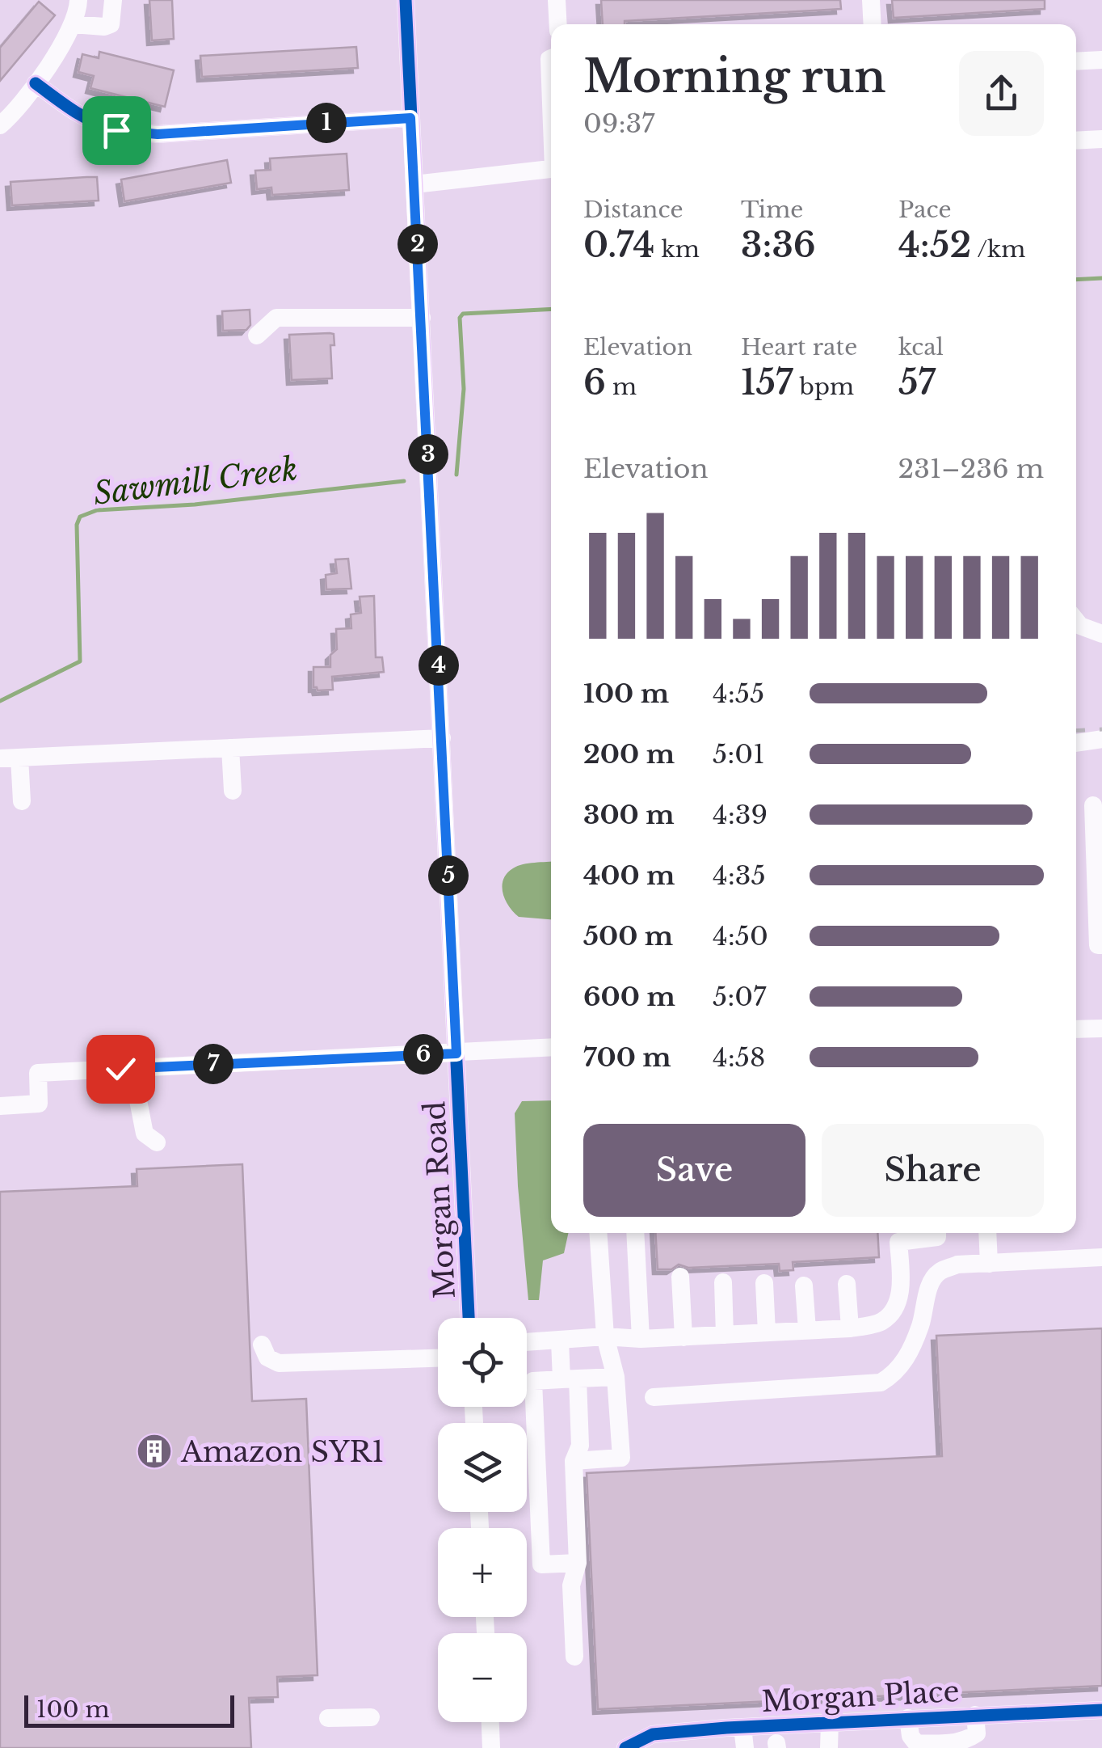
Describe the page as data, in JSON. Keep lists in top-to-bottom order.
{
  "streets": {
    "street": ["Morgan Road", "Morgan Place"]
  },
  "water": ["Sawmill Creek"],
  "places": {
    "building": ["Amazon SYR1"]
  },
  "scale_bar": "100 m",
  "page": {
    "heading": ["Morning run", "09:37"],
    "pins": [
      "1",
      "2",
      "3",
      "4",
      "5",
      "6",
      "7"
    ],
    "stats": [
      ["Distance", "0.74 km"],
      ["Time", "3:36"],
      ["Pace", "4:52 /km"],
      ["Elevation", "6 m"],
      ["Heart rate", "157 bpm"],
      ["kcal", "57"]
    ],
    "chart": ["Elevation", "231–236 m"],
    "list": [
      {
        "name": "100 m",
        "note": "4:55"
      },
      {
        "name": "200 m",
        "note": "5:01"
      },
      {
        "name": "300 m",
        "note": "4:39"
      },
      {
        "name": "400 m",
        "note": "4:35"
      },
      {
        "name": "500 m",
        "note": "4:50"
      },
      {
        "name": "600 m",
        "note": "5:07"
      },
      {
        "name": "700 m",
        "note": "4:58"
      }
    ],
    "buttons": ["Save", "Share"],
    "map_buttons": ["+", "−"],
    "scale": "100 m"
  }
}
